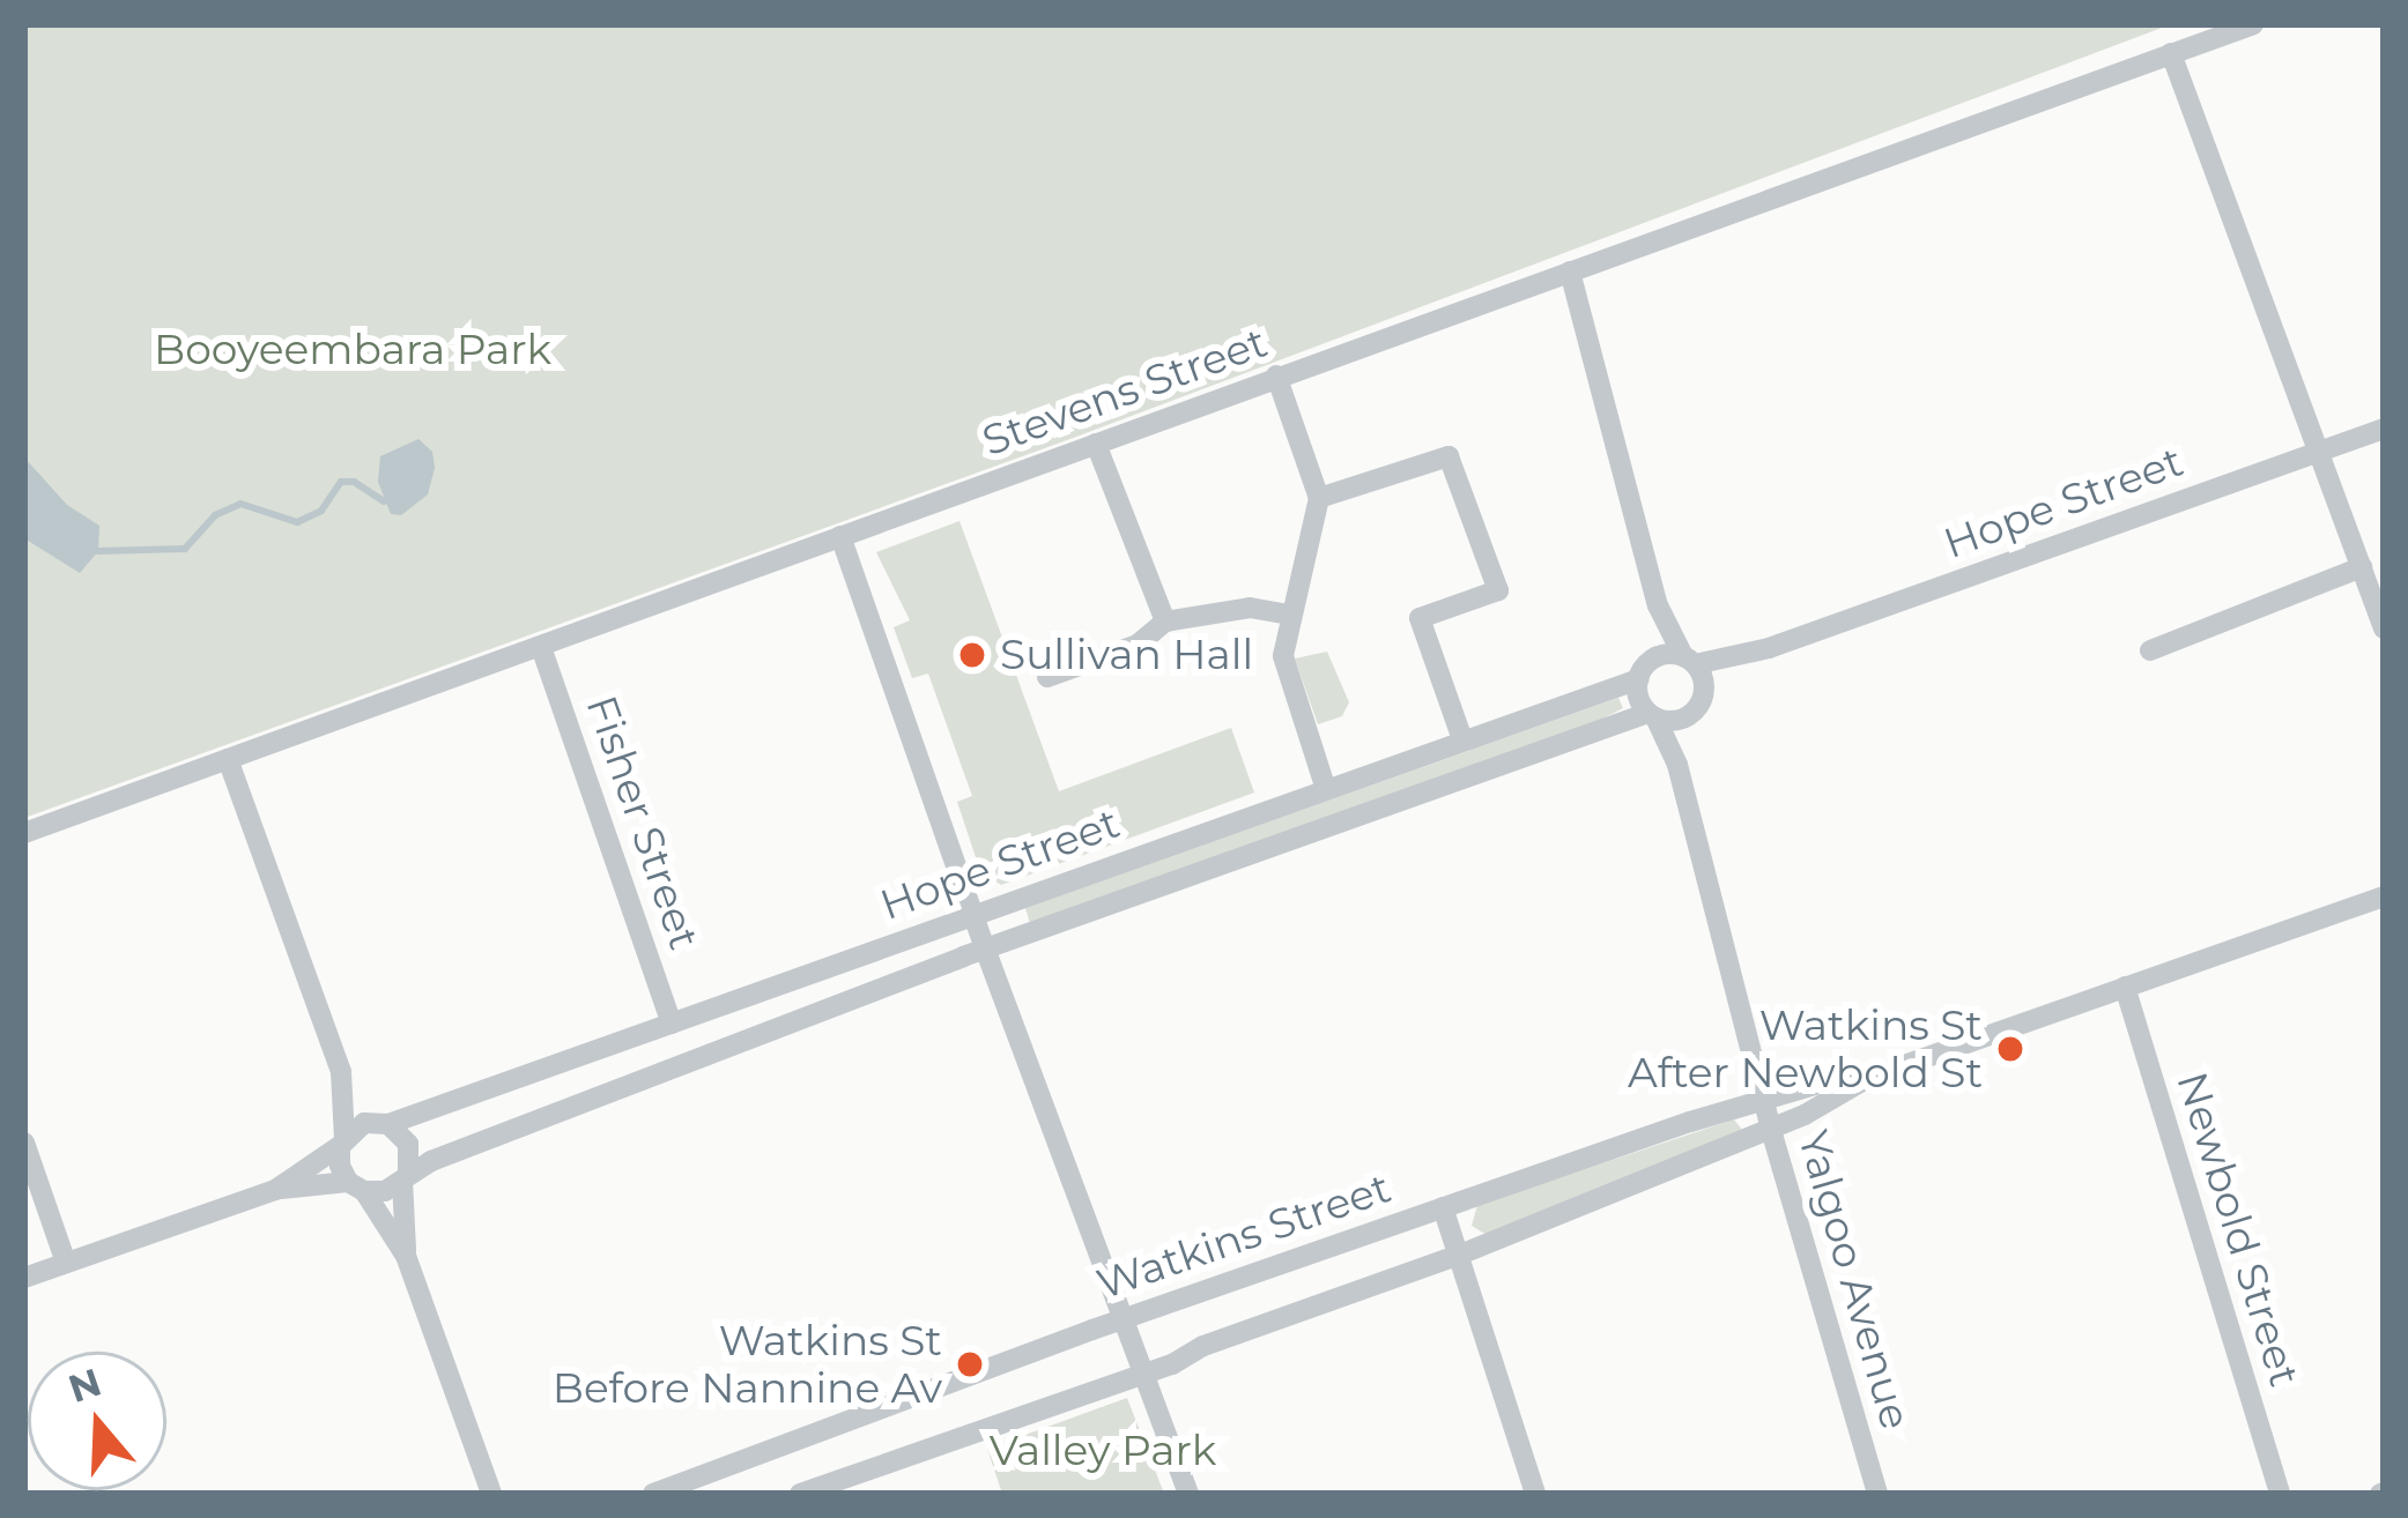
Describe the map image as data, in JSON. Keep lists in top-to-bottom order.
{
  "streets": {
    "street": [
      "Stevens Street",
      "Hope Street",
      "Fisher Street",
      "Newbold Street",
      "Watkins Street",
      "Yalgoo Avenue"
    ]
  },
  "crossings": [
    ["Stevens Street", "Fisher Street"],
    ["Hope Street", "Fisher Street"],
    ["Hope Street", "Yalgoo Avenue"],
    ["Newbold Street", "Watkins Street"],
    ["Watkins Street", "Yalgoo Avenue"]
  ],
  "parks": ["Booyeembara Park", "Valley Park"],
  "places": ["Sullivan Hall", "Watkins St After Newbold St", "Watkins St Before Nannine Av"],
  "north": "top"
}
